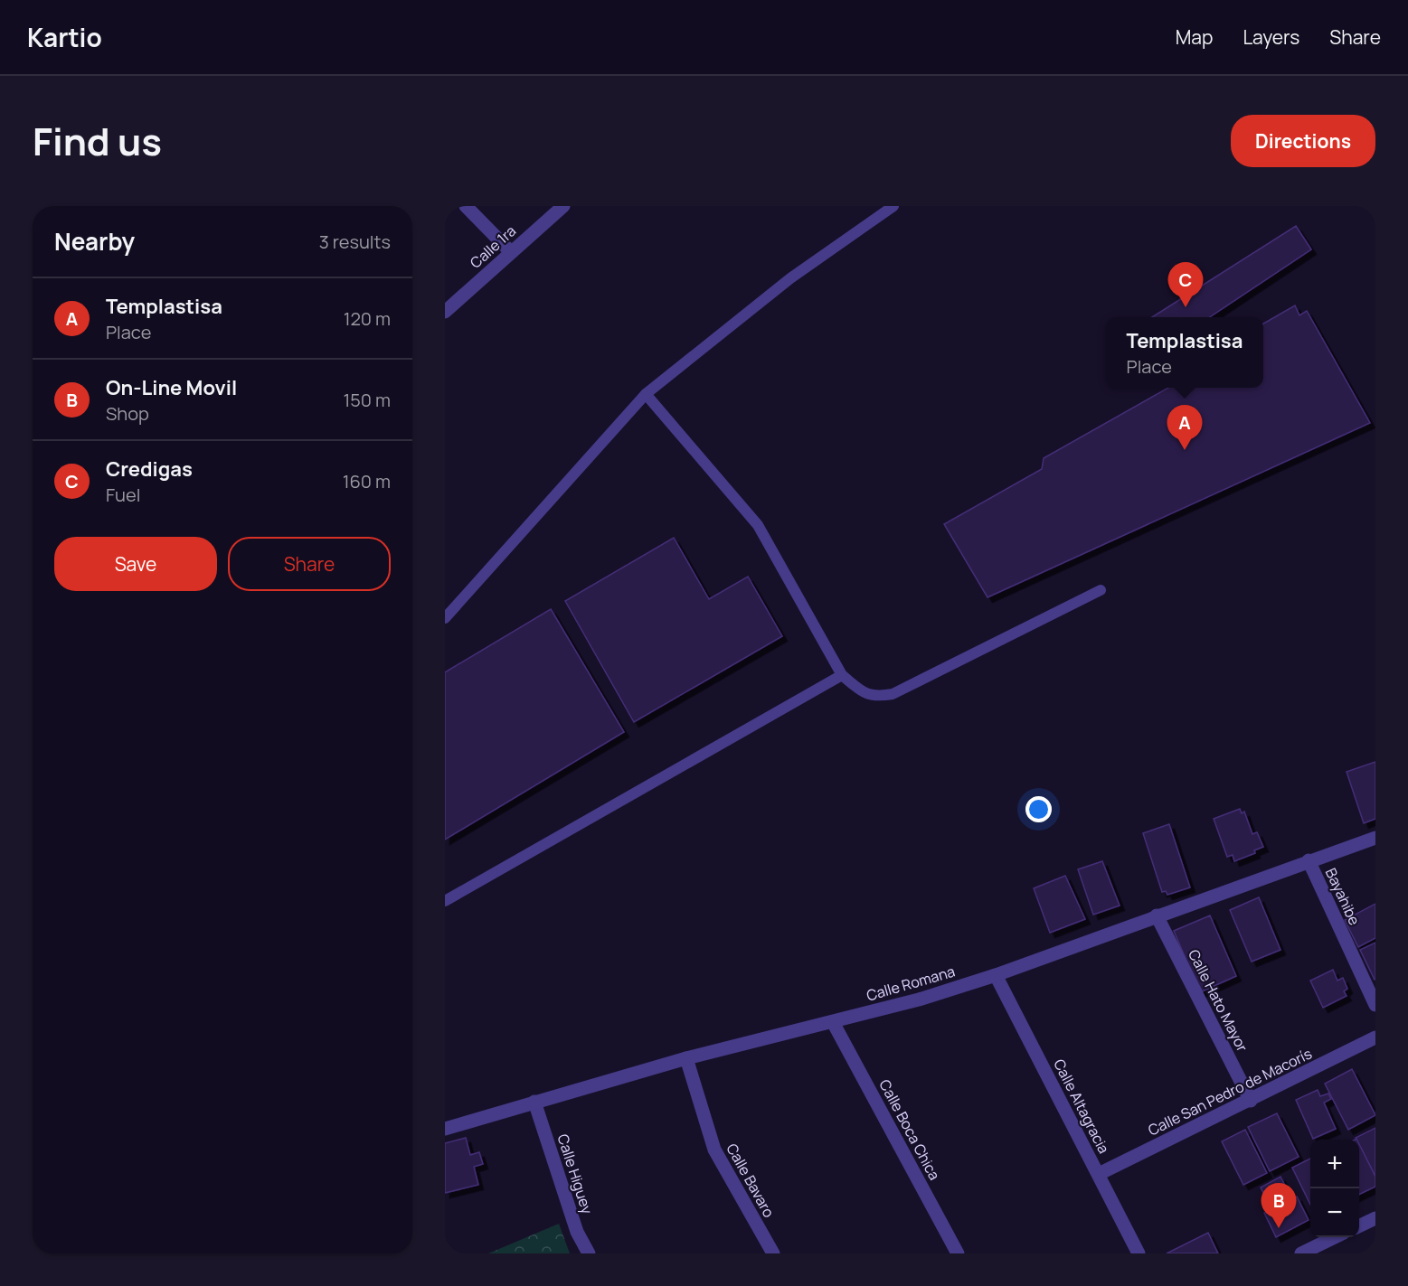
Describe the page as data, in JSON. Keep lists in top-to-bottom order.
{
  "streets": {
    "street": [
      "Calle 1ra",
      "Bayahibe",
      "Calle Romana",
      "Calle Hato Mayor",
      "Calle San Pedro de Macorís",
      "Calle Altagracia",
      "Calle Boca Chica",
      "Calle Higuey",
      "Calle Bavaro"
    ]
  },
  "crossings": [
    ["Bayahibe", "Calle Romana"],
    ["Calle Romana", "Calle Hato Mayor"],
    ["Calle Romana", "Calle Altagracia"],
    ["Calle Romana", "Calle Boca Chica"],
    ["Calle Romana", "Calle Higuey"],
    ["Calle Romana", "Calle Bavaro"],
    ["Calle Hato Mayor", "Calle San Pedro de Macorís"],
    ["Calle San Pedro de Macorís", "Calle Altagracia"]
  ],
  "page": {
    "header": "Kartio",
    "nav": ["Map", "Layers", "Share"],
    "title": "Find us",
    "buttons": [
      "Directions",
      ["Save", "Share"]
    ],
    "heading": ["Nearby", "3 results"],
    "pins": ["C", "A", "B"],
    "list": [
      {
        "mark": "A",
        "name": "Templastisa",
        "note": "Place",
        "value": "120 m"
      },
      {
        "mark": "B",
        "name": "On-Line Movil",
        "note": "Shop",
        "value": "150 m"
      },
      {
        "mark": "C",
        "name": "Credigas",
        "note": "Fuel",
        "value": "160 m"
      }
    ],
    "popup": ["Templastisa", "Place"],
    "map_buttons": ["+", "−"]
  }
}
